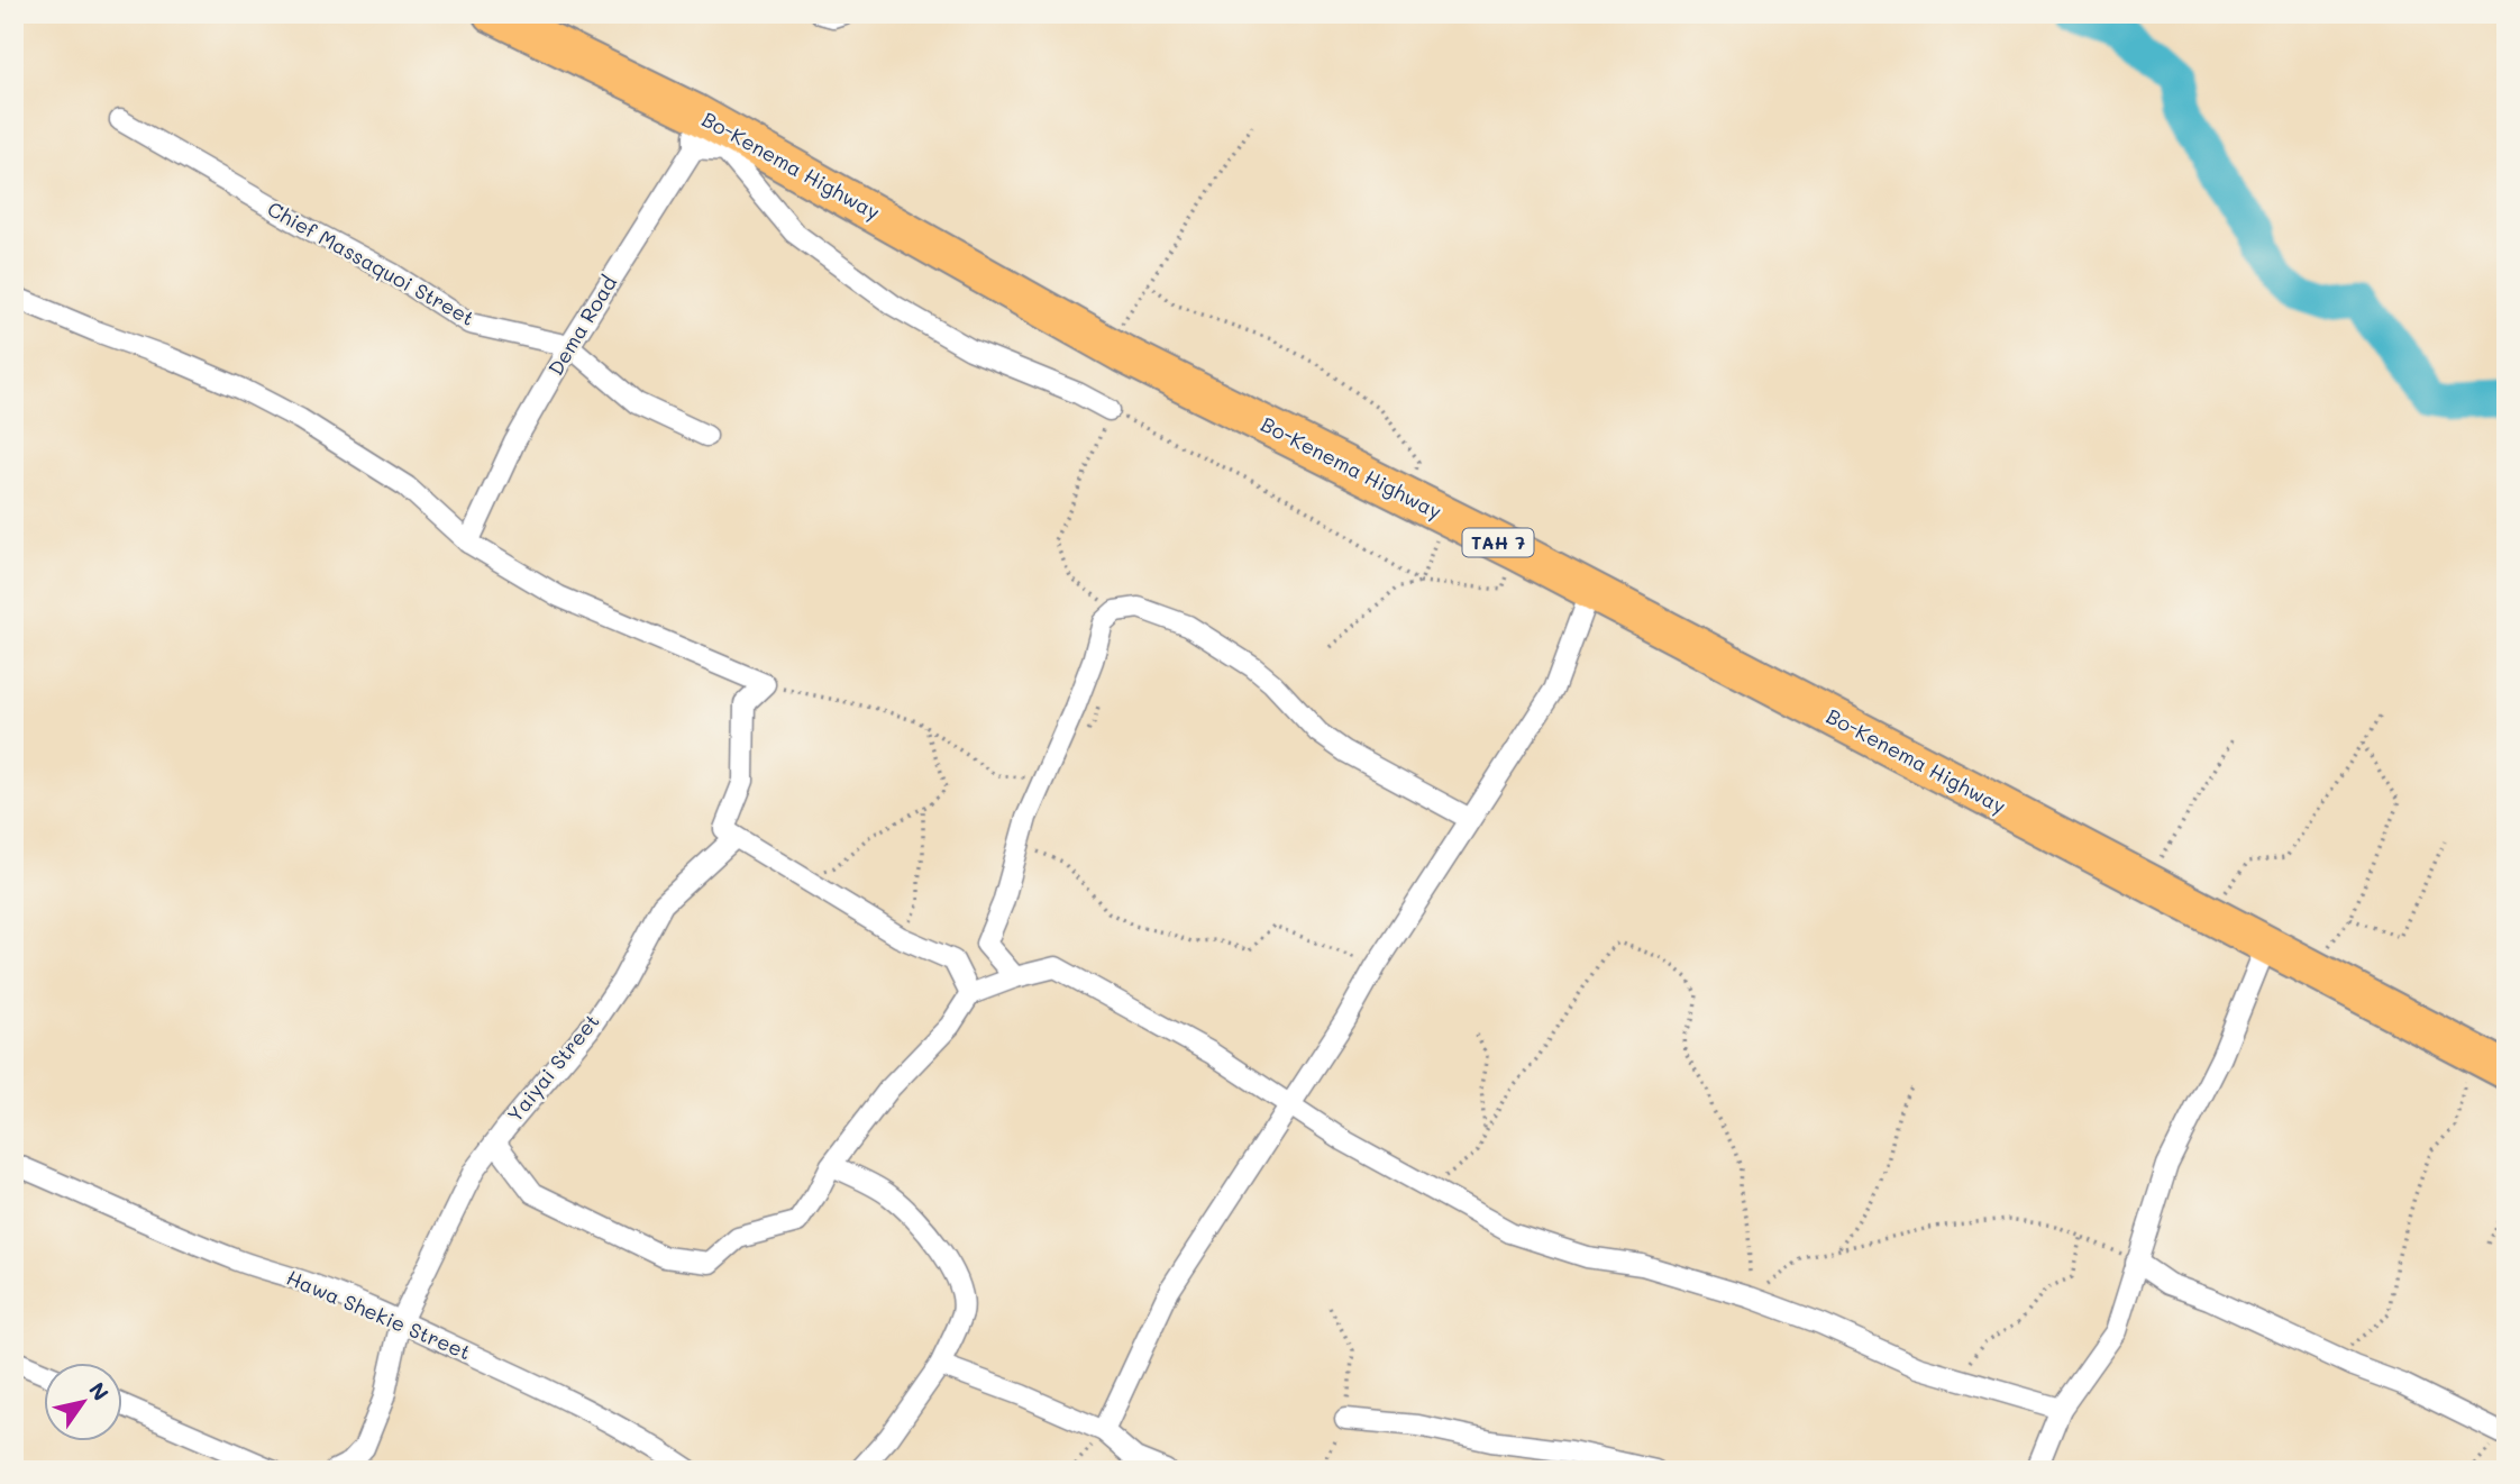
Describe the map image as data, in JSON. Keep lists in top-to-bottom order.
{
  "streets": {
    "highway": ["Bo-Kenema Highway", "TAH 7"],
    "street": [
      "Chief Massaquoi Street",
      "Dema Road",
      "Yaiyai Street",
      "Hawa Shekie Street"
    ]
  },
  "crossings": [
    ["Bo-Kenema Highway", "Dema Road"],
    ["Chief Massaquoi Street", "Dema Road"],
    ["Yaiyai Street", "Hawa Shekie Street"]
  ],
  "north": "top right"
}
